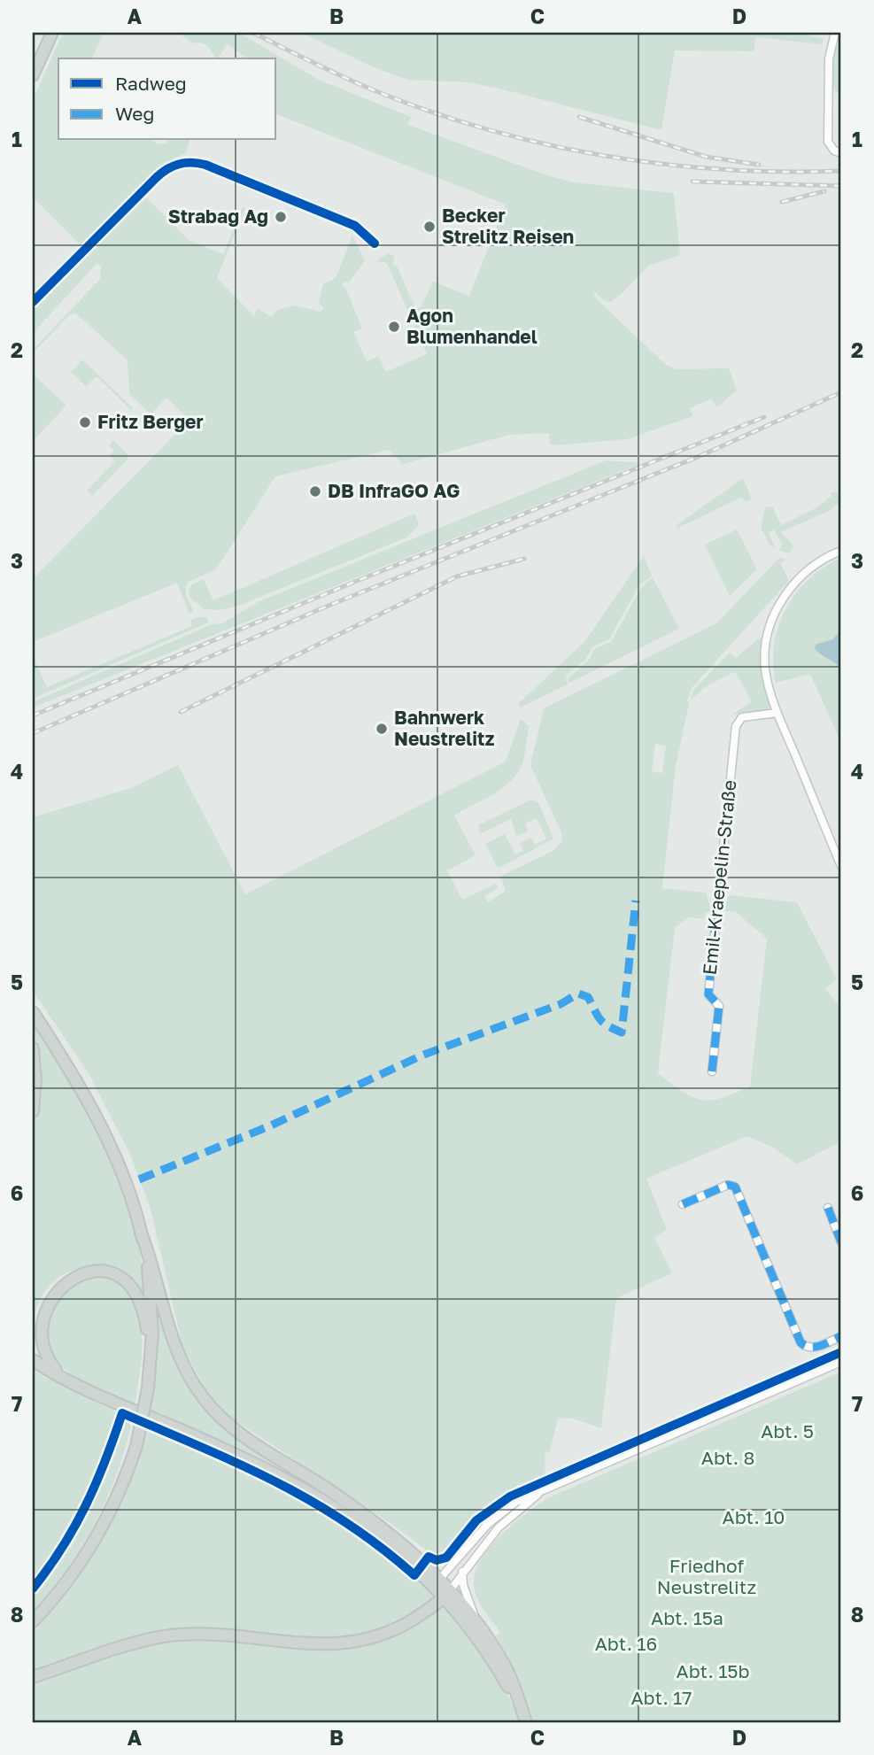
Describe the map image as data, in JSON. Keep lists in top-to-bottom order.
{
  "streets": {
    "street": ["Emil-Kraepelin-Straße"]
  },
  "parks": [
    "Abt. 5",
    "Abt. 8",
    "Abt. 10",
    "Friedhof Neustrelitz",
    "Abt. 15a",
    "Abt. 16",
    "Abt. 15b",
    "Abt. 17"
  ],
  "places": [
    "Strabag Ag",
    "Becker Strelitz Reisen",
    "Agon Blumenhandel",
    "Fritz Berger",
    "DB InfraGO AG",
    "Bahnwerk Neustrelitz"
  ],
  "legend": ["Radweg", "Weg"],
  "grid": {
    "columns": [
      "A",
      "B",
      "C",
      "D"
    ],
    "rows": [
      "1",
      "2",
      "3",
      "4",
      "5",
      "6",
      "7",
      "8"
    ]
  }
}
